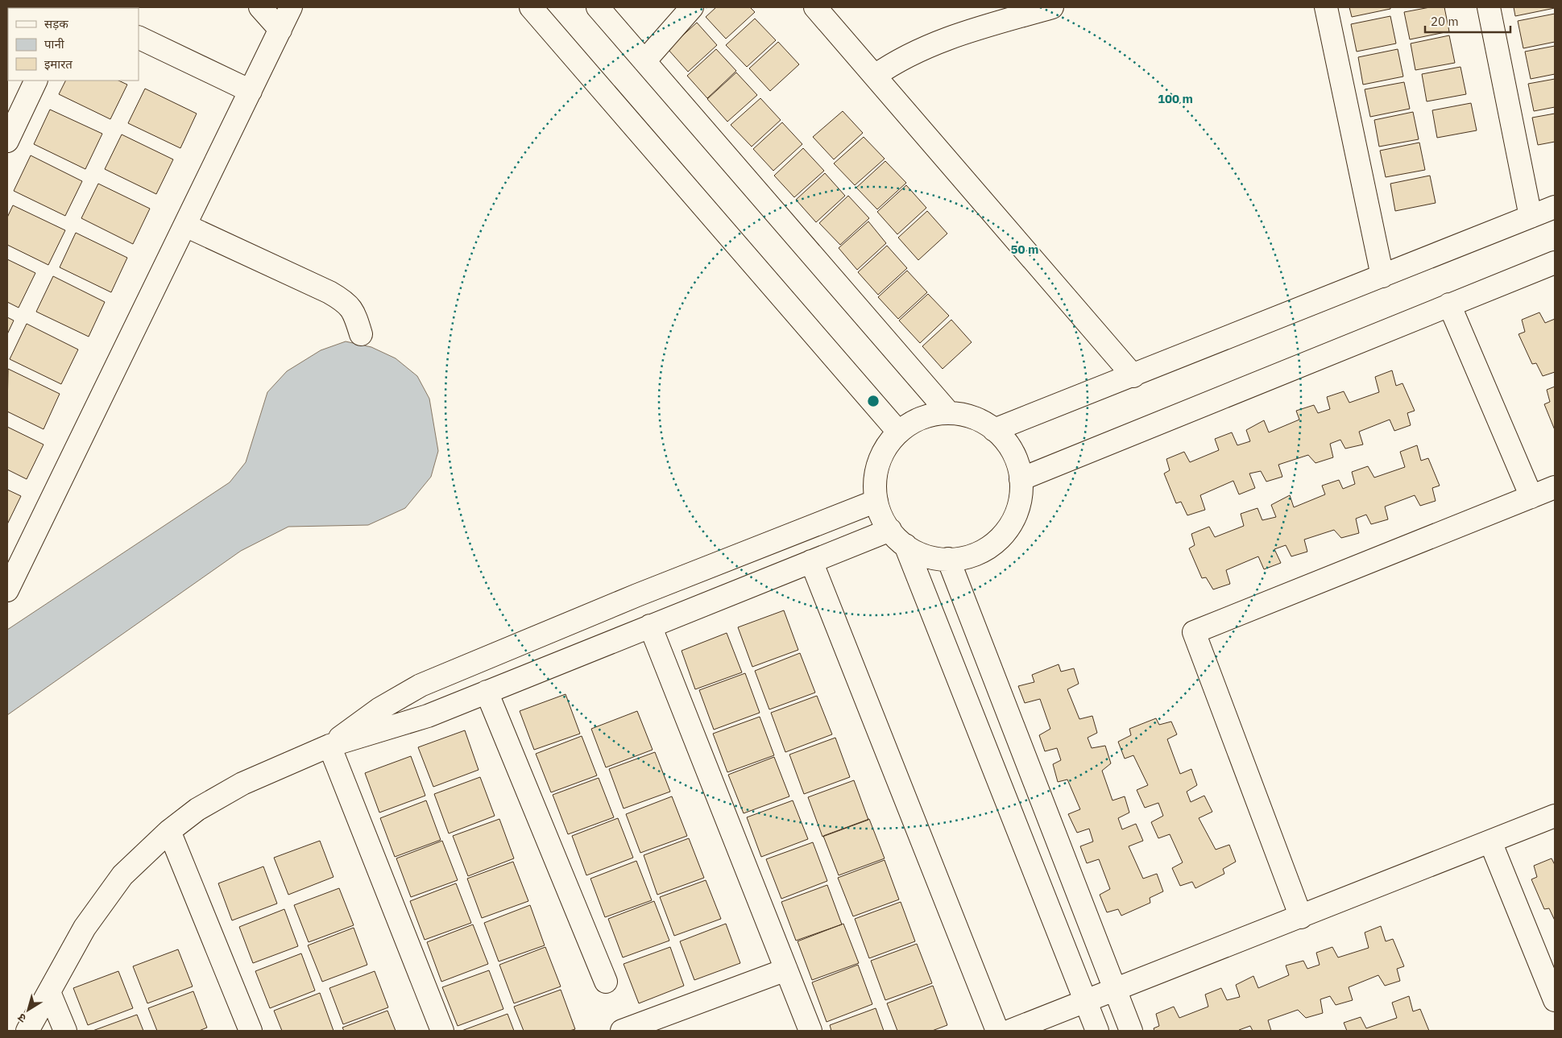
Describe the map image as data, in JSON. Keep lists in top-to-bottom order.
{
  "legend": ["सड़क", "पानी", "इमारत"],
  "scale_bar": "20 m",
  "north": "bottom left",
  "rings": ["100 m", "50 m"]
}
